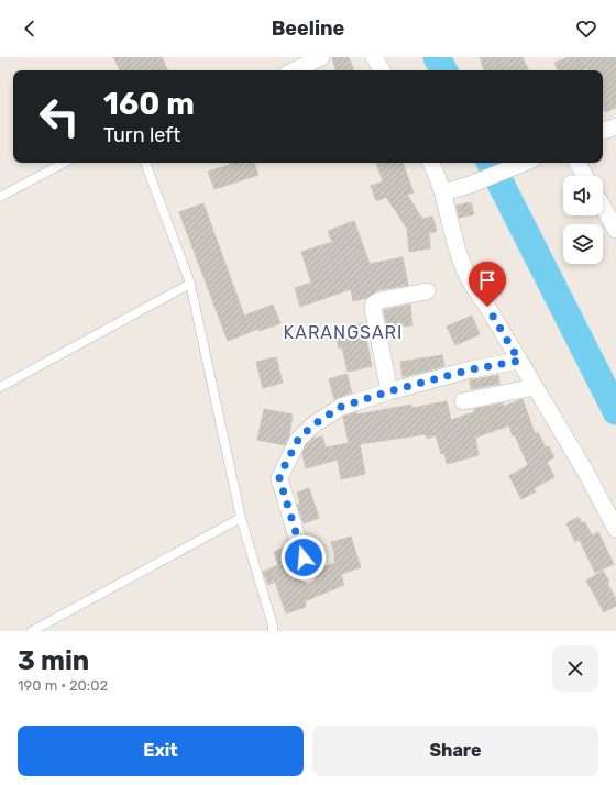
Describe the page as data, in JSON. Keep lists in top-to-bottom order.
{
  "districts": ["KARANGSARI"],
  "page": {
    "header": "Beeline",
    "turn": ["160 m", "Turn left"],
    "heading": ["3 min", "190 m · 20:02"],
    "buttons": ["Exit", "Share"]
  }
}
